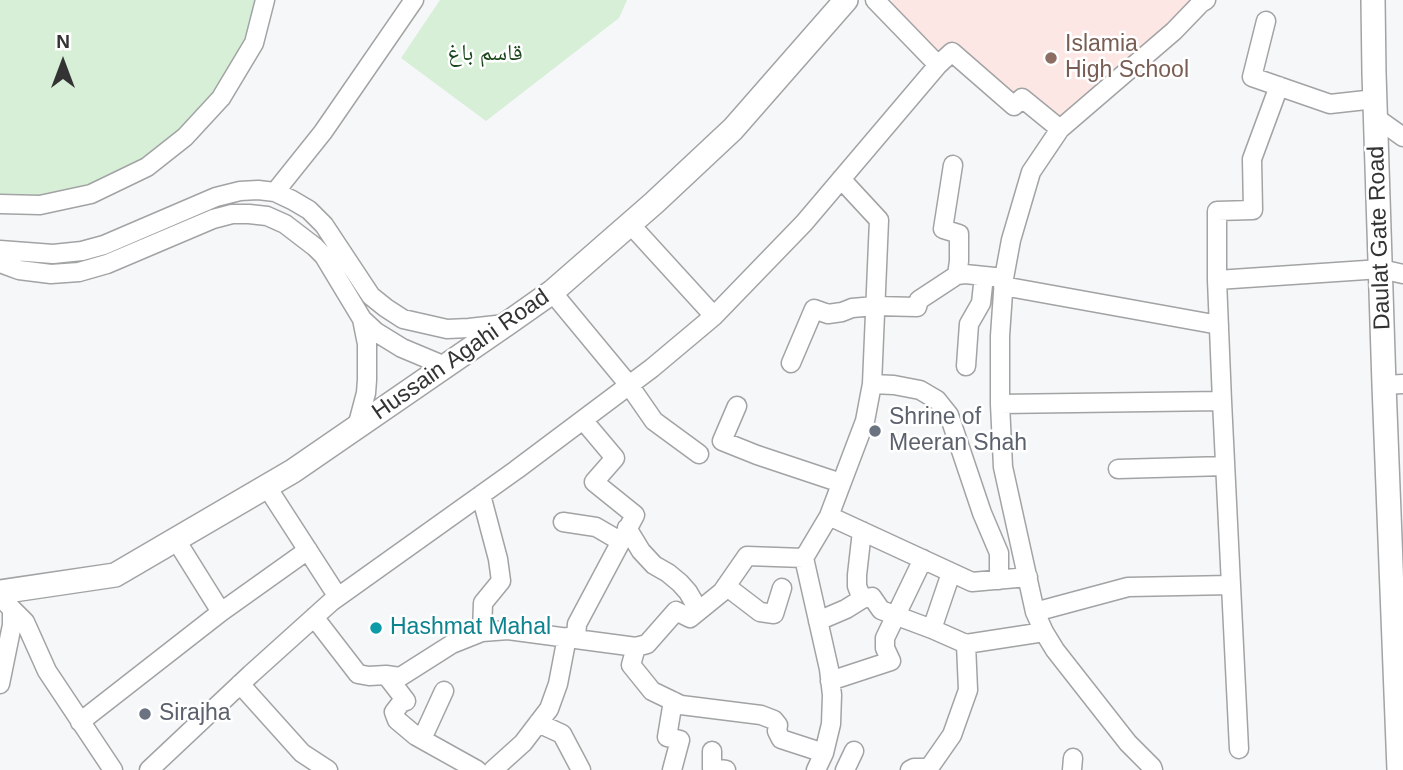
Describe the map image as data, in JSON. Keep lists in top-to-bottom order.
{
  "streets": {
    "main road": ["Daulat Gate Road", "Hussain Agahi Road"]
  },
  "parks": ["قاسم باغ"],
  "places": [
    "Islamia High School",
    "Shrine of Meeran Shah",
    "Hashmat Mahal",
    "Sirajha"
  ],
  "north": "top"
}
